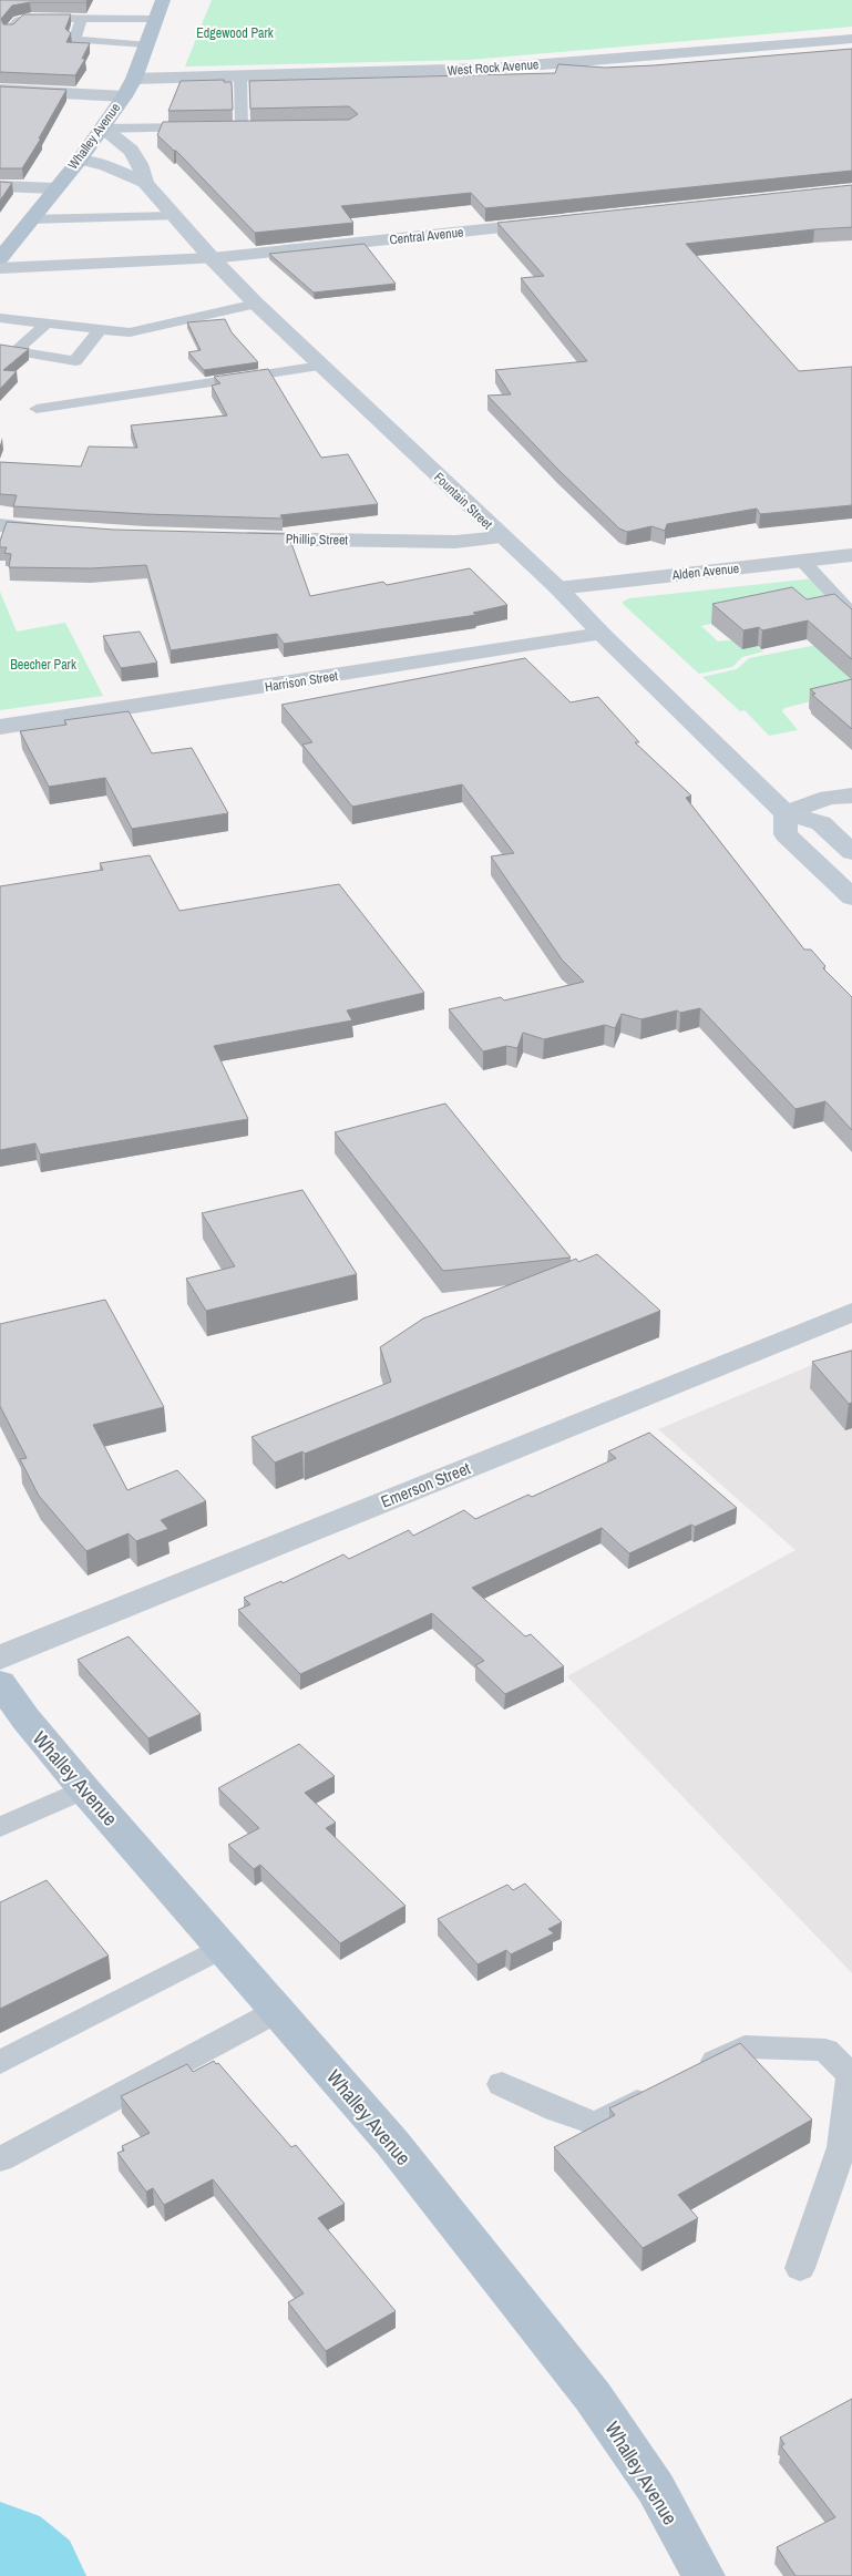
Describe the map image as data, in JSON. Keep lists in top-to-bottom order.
{
  "streets": {
    "main road": ["Whalley Avenue", "Fountain Street"],
    "street": [
      "West Rock Avenue",
      "Central Avenue",
      "Phillip Street",
      "Alden Avenue",
      "Harrison Street",
      "Emerson Street"
    ]
  },
  "crossings": [
    ["West Rock Avenue", "Whalley Avenue"],
    ["Whalley Avenue", "Fountain Street"],
    ["Central Avenue", "Fountain Street"],
    ["Fountain Street", "Phillip Street"],
    ["Fountain Street", "Alden Avenue"],
    ["Fountain Street", "Harrison Street"]
  ],
  "parks": ["Edgewood Park", "Beecher Park"]
}
